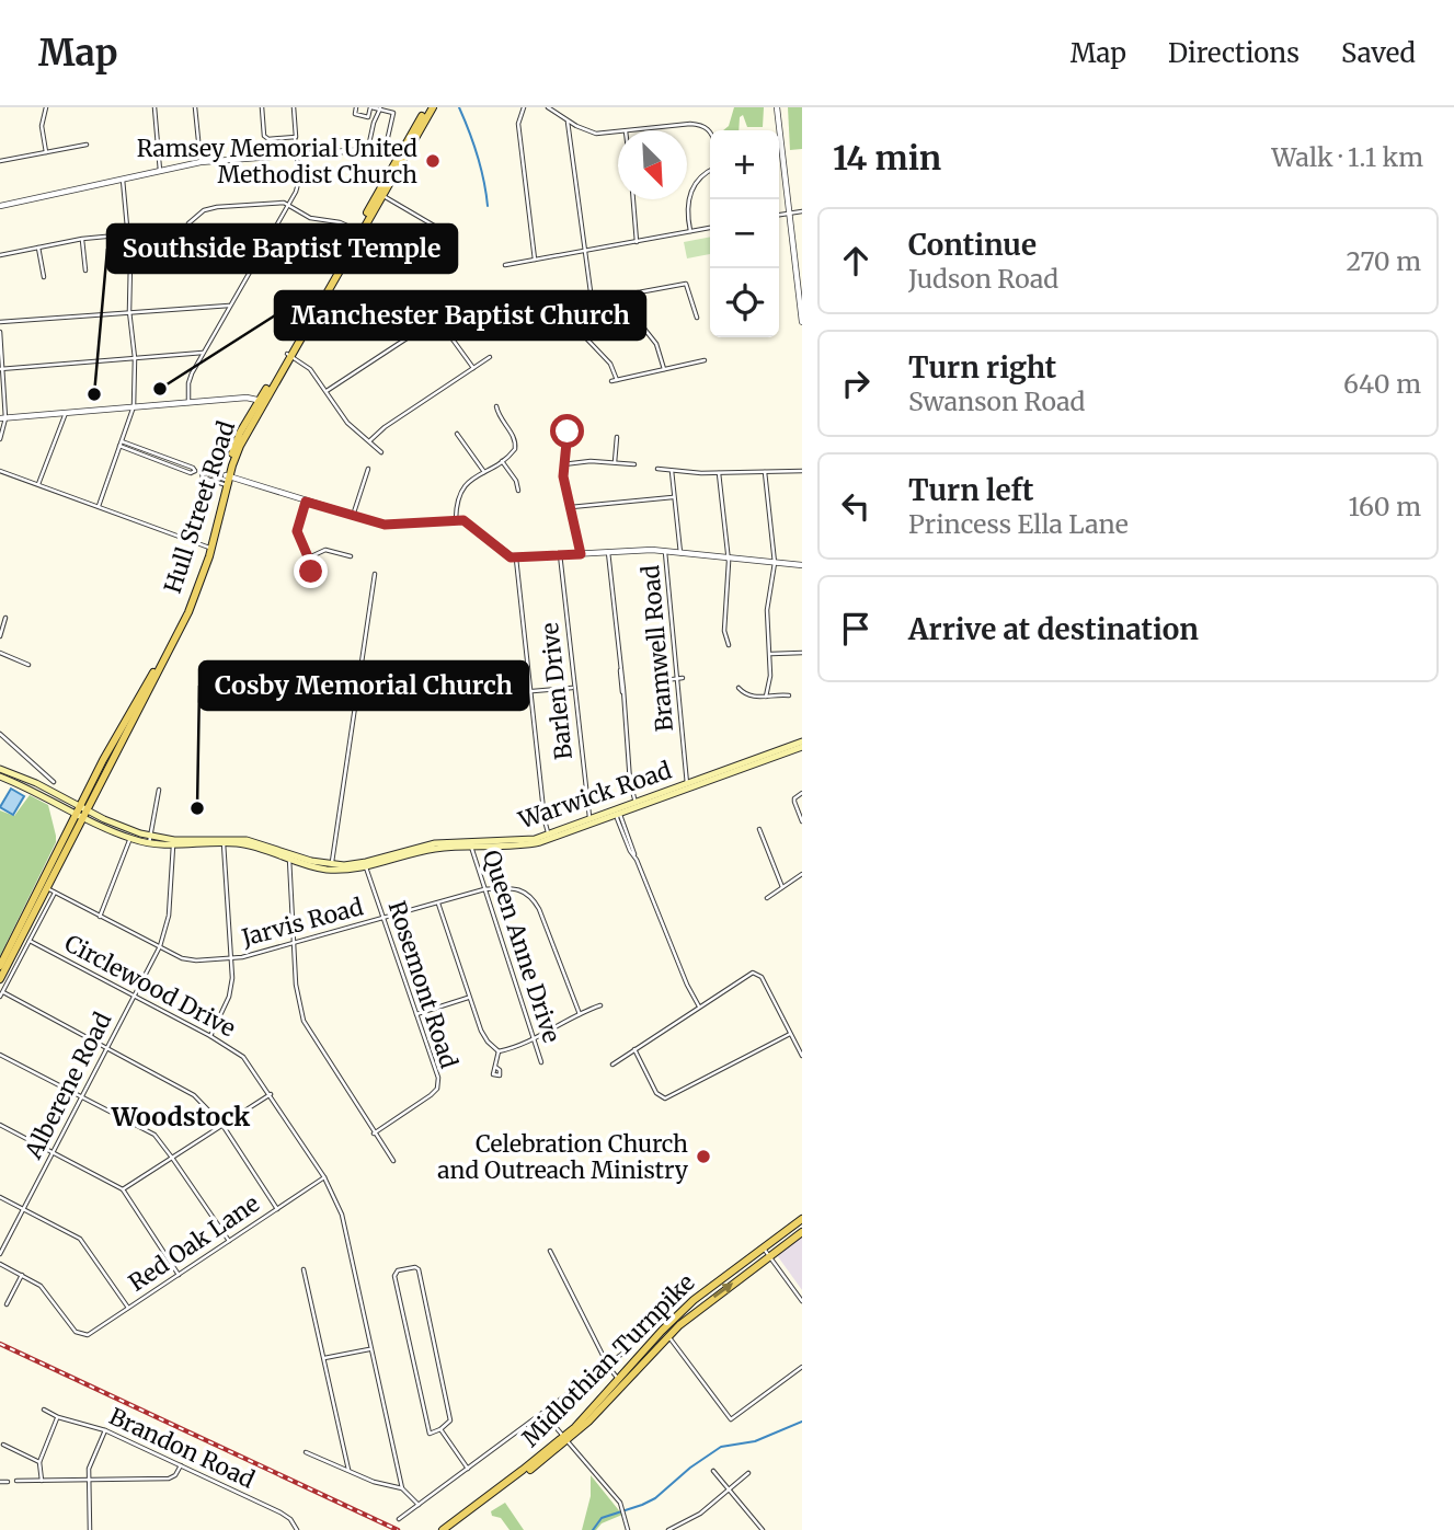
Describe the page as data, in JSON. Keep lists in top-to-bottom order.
{
  "streets": {
    "main road": ["Hull Street Road", "Warwick Road", "Midlothian Turnpike"],
    "street": [
      "Bramwell Road",
      "Barlen Drive",
      "Jarvis Road",
      "Queen Anne Drive",
      "Rosemont Road",
      "Circlewood Drive",
      "Alberene Road",
      "Red Oak Lane",
      "Brandon Road"
    ]
  },
  "crossings": [
    ["Hull Street Road", "Warwick Road"],
    ["Hull Street Road", "Jarvis Road"],
    ["Bramwell Road", "Warwick Road"],
    ["Barlen Drive", "Warwick Road"],
    ["Warwick Road", "Queen Anne Drive"],
    ["Warwick Road", "Rosemont Road"],
    ["Warwick Road", "Alberene Road"],
    ["Jarvis Road", "Queen Anne Drive"],
    ["Jarvis Road", "Rosemont Road"],
    ["Jarvis Road", "Alberene Road"],
    ["Circlewood Drive", "Alberene Road"],
    ["Circlewood Drive", "Red Oak Lane"]
  ],
  "districts": ["Woodstock"],
  "places": [
    "Ramsey Memorial United Methodist Church",
    "Manchester Baptist Church",
    "Southside Baptist Temple",
    "Cosby Memorial Church",
    "Celebration Church and Outreach Ministry"
  ],
  "north": "bottom right",
  "page": {
    "header": "Map",
    "nav": ["Map", "Directions", "Saved"],
    "heading": ["14 min", "Walk · 1.1 km"],
    "map_buttons": ["+", "−"],
    "list": [
      ["Continue", "Judson Road", "270 m"],
      ["Turn right", "Swanson Road", "640 m"],
      ["Turn left", "Princess Ella Lane", "160 m"],
      "Arrive at destination"
    ]
  }
}
